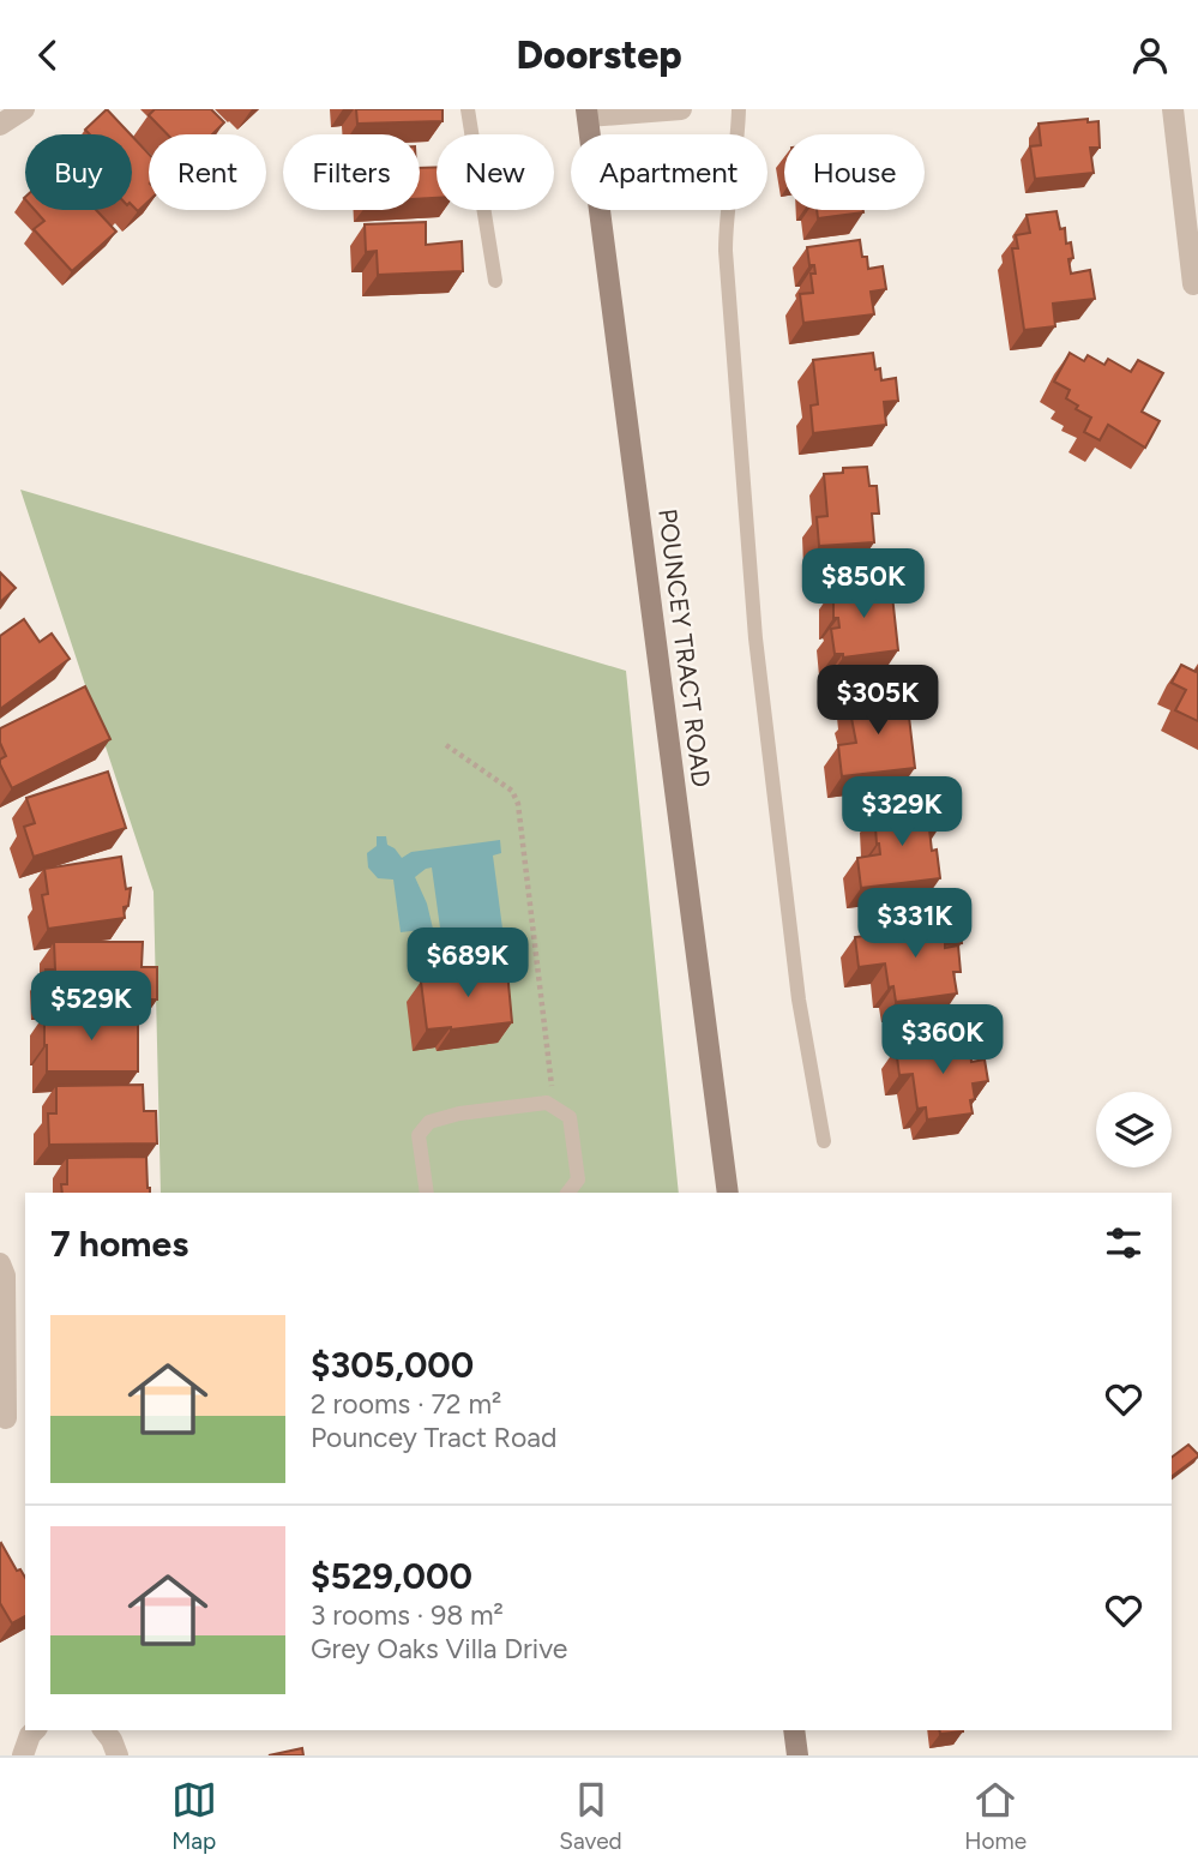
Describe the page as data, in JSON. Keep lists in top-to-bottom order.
{
  "streets": {
    "main road": ["POUNCEY TRACT ROAD"]
  },
  "page": {
    "header": "Doorstep",
    "chip": [
      "Buy",
      "Rent",
      "Filters",
      "New",
      "Apartment",
      "House"
    ],
    "price": [
      "$850K",
      "$305K",
      "$329K",
      "$331K",
      "$689K",
      "$529K",
      "$360K"
    ],
    "heading": "7 homes",
    "list": [
      {
        "name": "$305,000",
        "note": "2 rooms · 72 m² · Pouncey Tract Road"
      },
      {
        "name": "$529,000",
        "note": "3 rooms · 98 m² · Grey Oaks Villa Drive"
      }
    ],
    "tabs": ["Map", "Saved", "Home"]
  }
}
